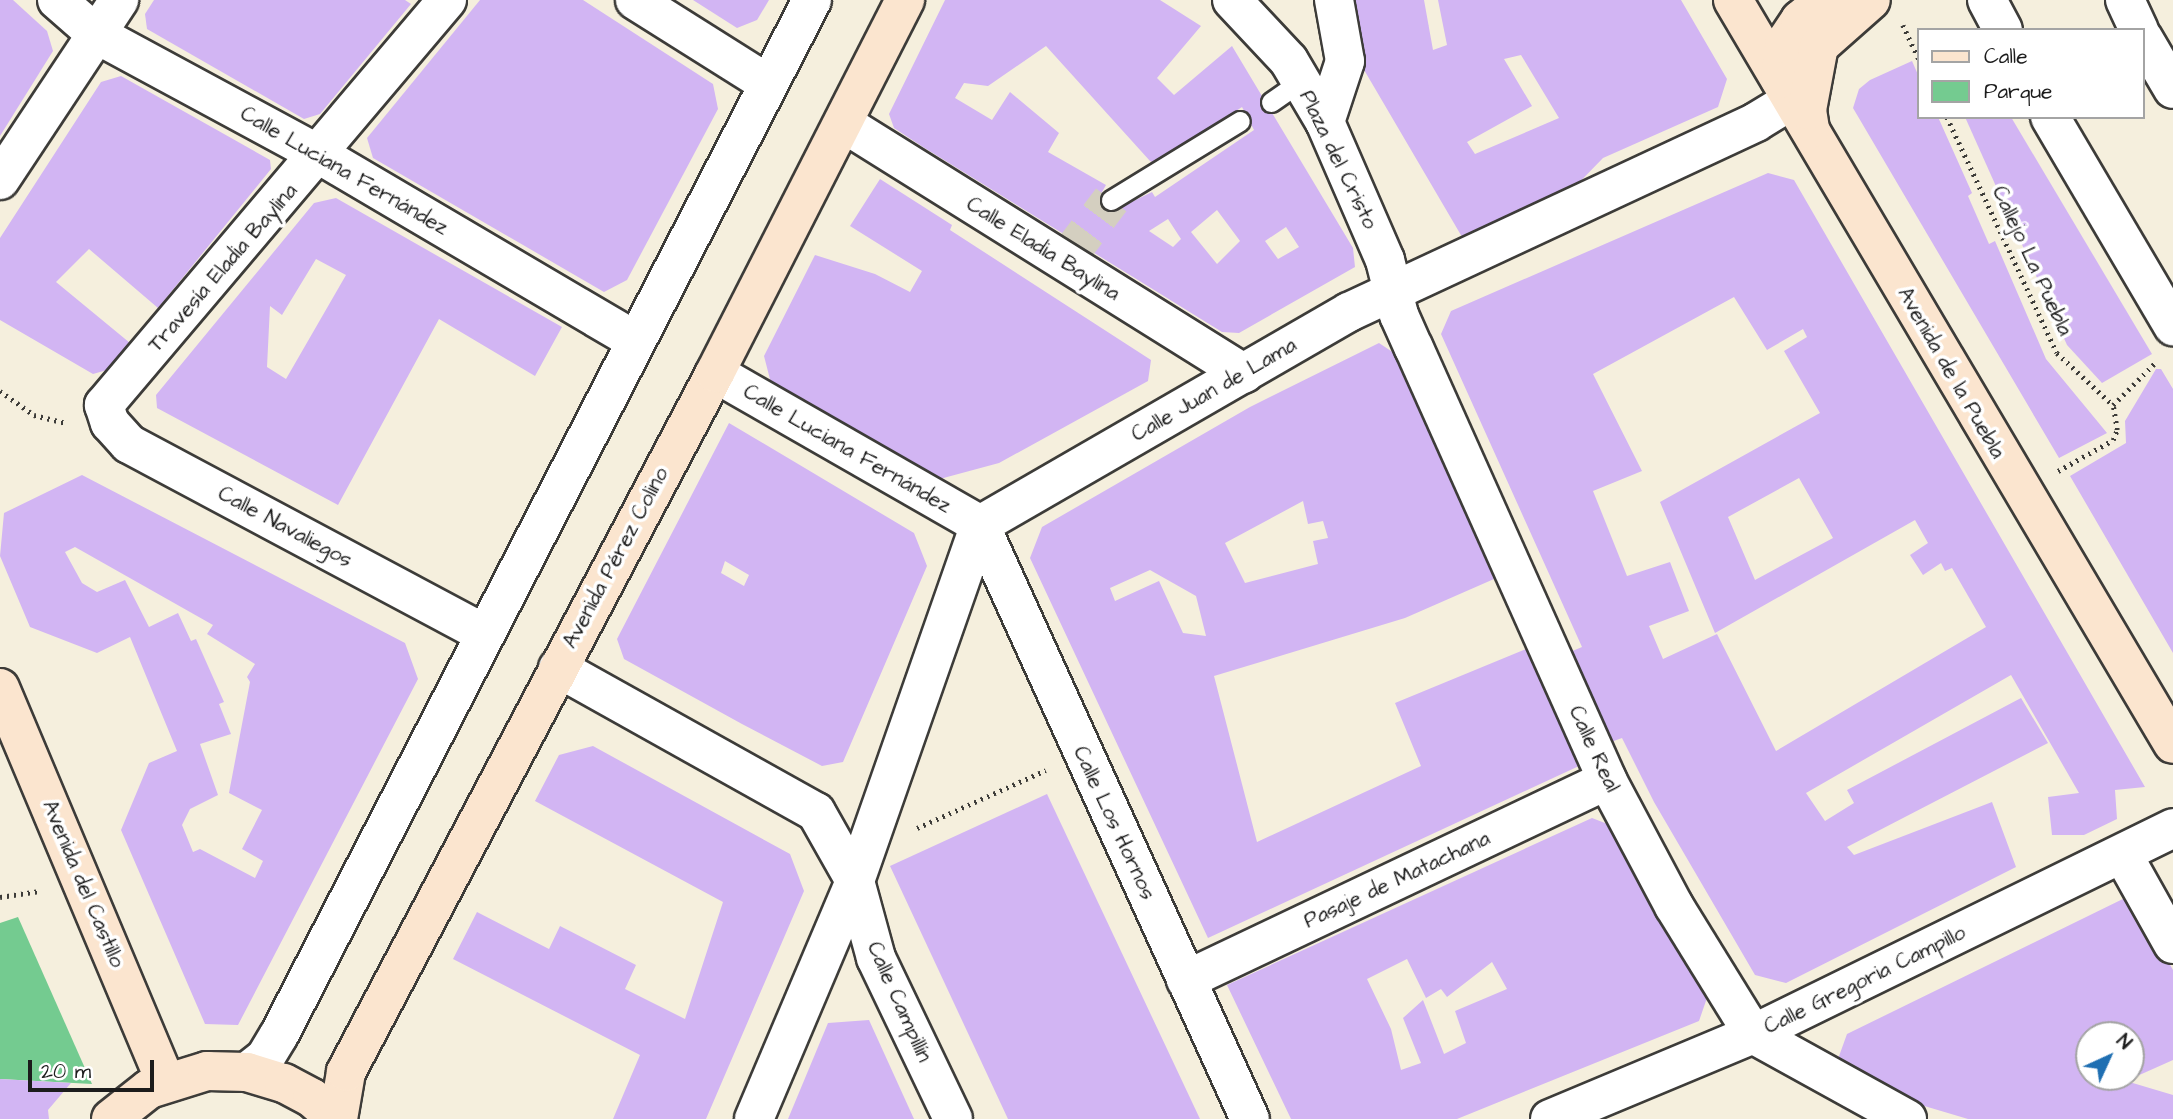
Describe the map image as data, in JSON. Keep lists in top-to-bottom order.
{
  "streets": {
    "street": [
      "Plaza del Cristo",
      "Calle Luciana Fernández",
      "Calle Eladia Baylina",
      "Travesía Eladia Baylina",
      "Avenida de la Puebla",
      "Calle Juan de Lama",
      "Calle Navaliegos",
      "Avenida Pérez Colino",
      "Calle Real",
      "Calle Los Hornos",
      "Pasaje de Matachana",
      "Avenida del Castillo",
      "Calle Gregoria Campillo",
      "Calle Campillín"
    ],
    "path": ["Callejo La Puebla"]
  },
  "crossings": [
    ["Plaza del Cristo", "Calle Juan de Lama"],
    ["Plaza del Cristo", "Calle Real"],
    ["Calle Luciana Fernández", "Travesía Eladia Baylina"],
    ["Calle Luciana Fernández", "Calle Juan de Lama"],
    ["Calle Luciana Fernández", "Avenida Pérez Colino"],
    ["Calle Luciana Fernández", "Calle Los Hornos"],
    ["Calle Eladia Baylina", "Calle Juan de Lama"],
    ["Calle Eladia Baylina", "Avenida Pérez Colino"],
    ["Travesía Eladia Baylina", "Calle Navaliegos"],
    ["Avenida de la Puebla", "Calle Juan de Lama"],
    ["Calle Juan de Lama", "Calle Real"],
    ["Calle Juan de Lama", "Calle Los Hornos"],
    ["Calle Real", "Pasaje de Matachana"],
    ["Calle Real", "Calle Gregoria Campillo"],
    ["Calle Los Hornos", "Pasaje de Matachana"]
  ],
  "legend": ["Calle", "Parque"],
  "scale_bar": "20 m",
  "north": "top right"
}
